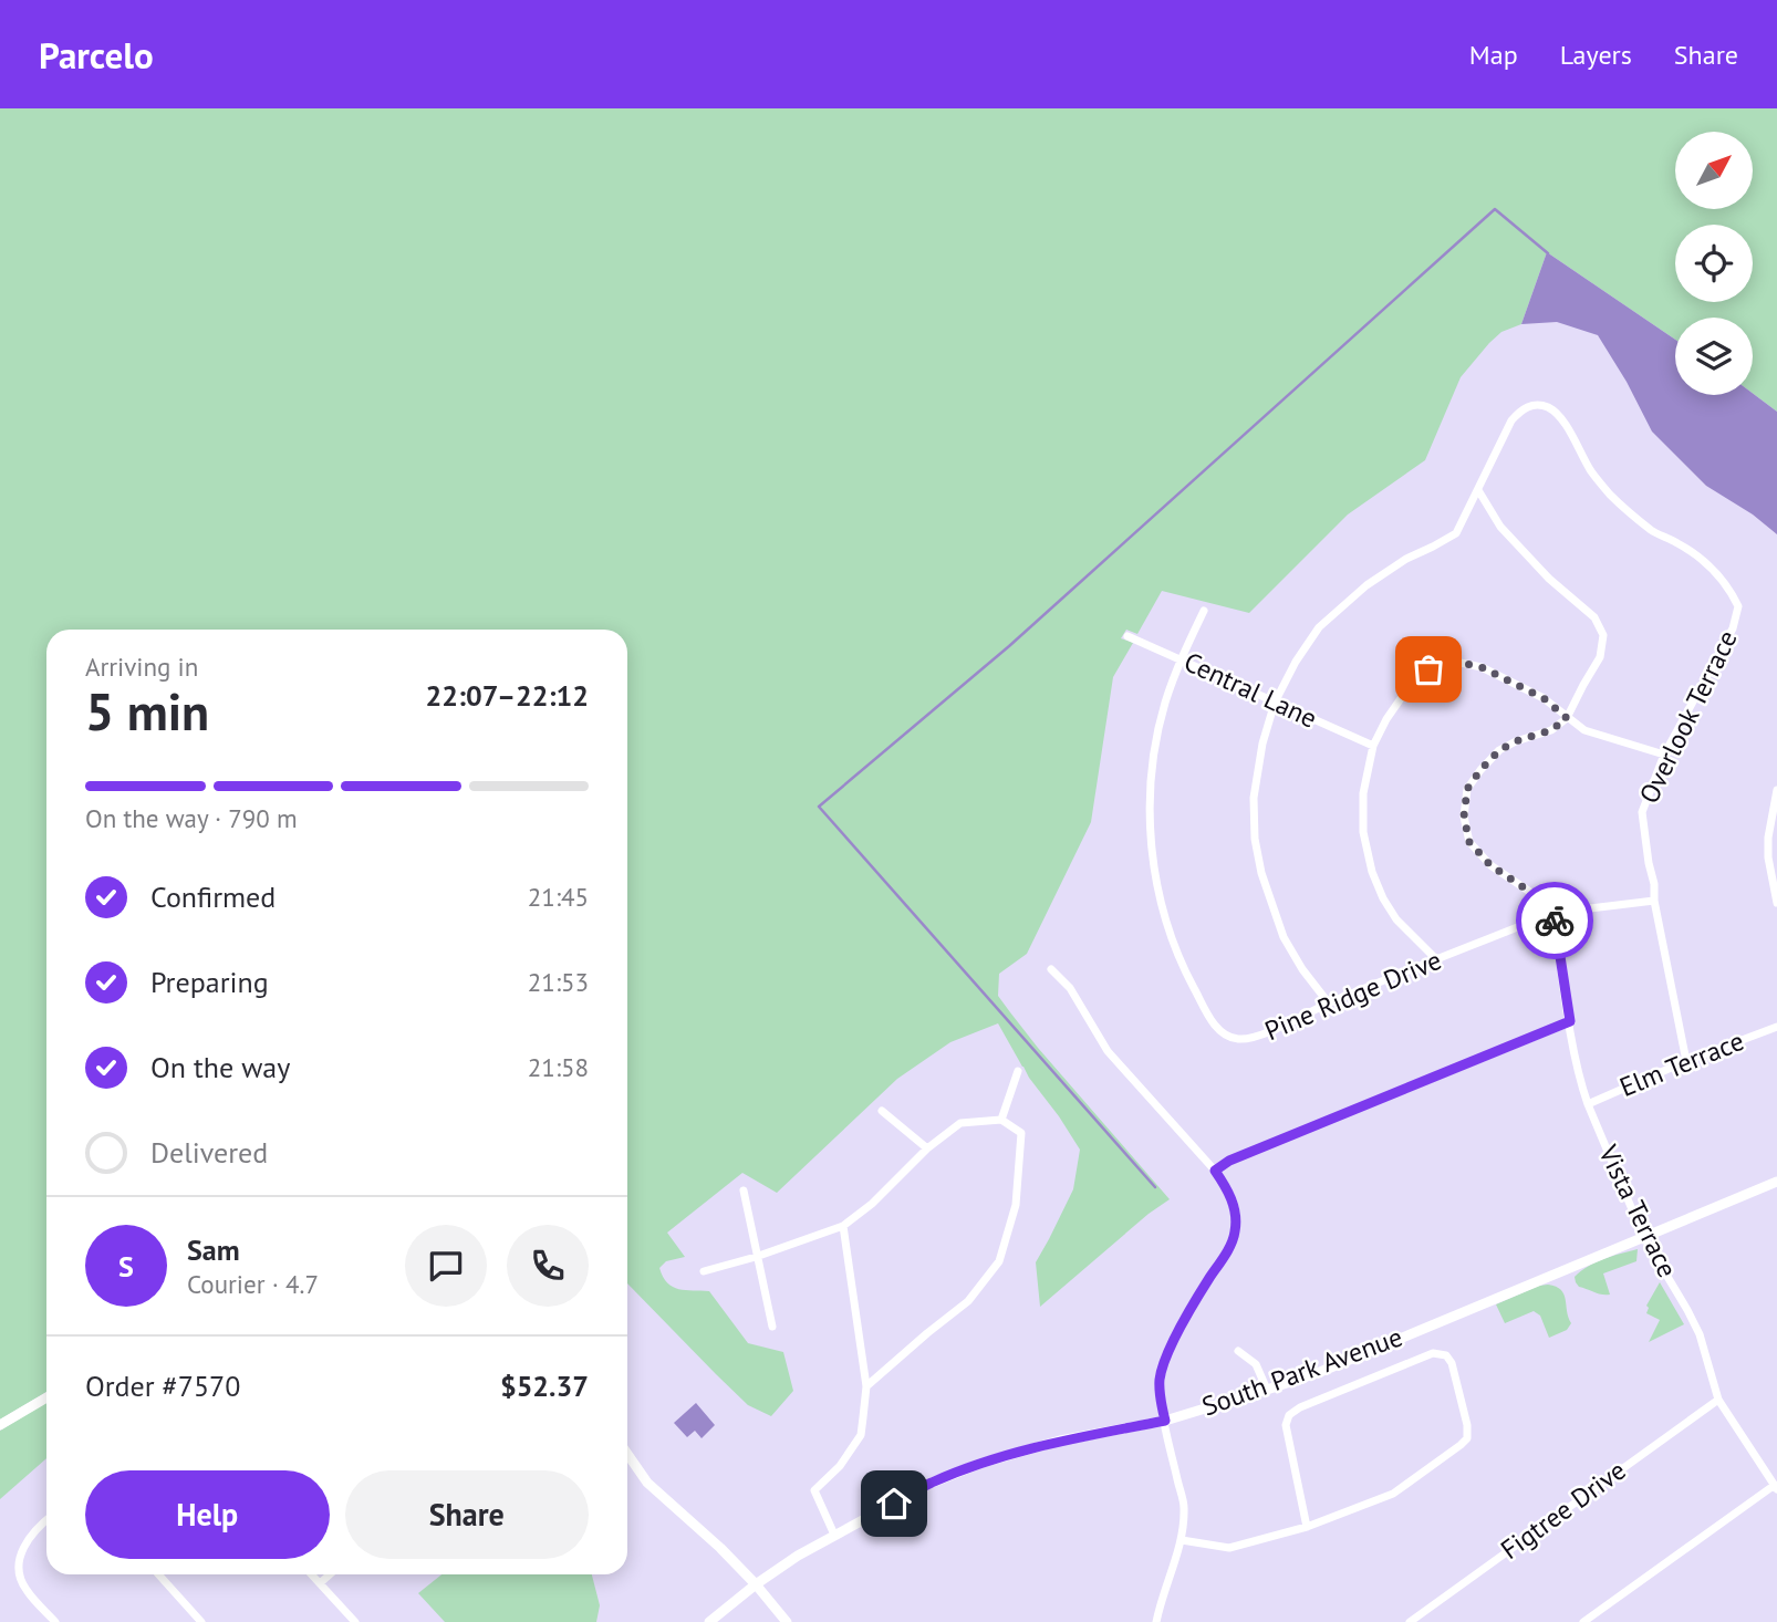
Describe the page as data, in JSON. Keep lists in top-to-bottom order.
{
  "streets": {
    "street": [
      "Central Lane",
      "Overlook Terrace",
      "Pine Ridge Drive",
      "Elm Terrace",
      "Vista Terrace",
      "South Park Avenue",
      "Figtree Drive"
    ]
  },
  "crossings": [
    ["Central Lane", "Overlook Terrace"],
    ["Central Lane", "Pine Ridge Drive"],
    ["Overlook Terrace", "Pine Ridge Drive"],
    ["Overlook Terrace", "Elm Terrace"],
    ["Pine Ridge Drive", "Vista Terrace"],
    ["Elm Terrace", "Vista Terrace"],
    ["Vista Terrace", "South Park Avenue"],
    ["Vista Terrace", "Figtree Drive"]
  ],
  "north": "top right",
  "page": {
    "header": "Parcelo",
    "nav": ["Map", "Layers", "Share"],
    "heading": ["5 min", "Arriving in", "22:07–22:12"],
    "panel": [
      "Sam",
      "Courier · 4.7",
      "Order #7570",
      "$52.37"
    ],
    "bar": "On the way · 790 m",
    "list": [
      ["Confirmed", "21:45"],
      ["Preparing", "21:53"],
      ["On the way", "21:58"],
      "Delivered"
    ],
    "round": "S",
    "buttons": ["Help", "Share"]
  }
}
